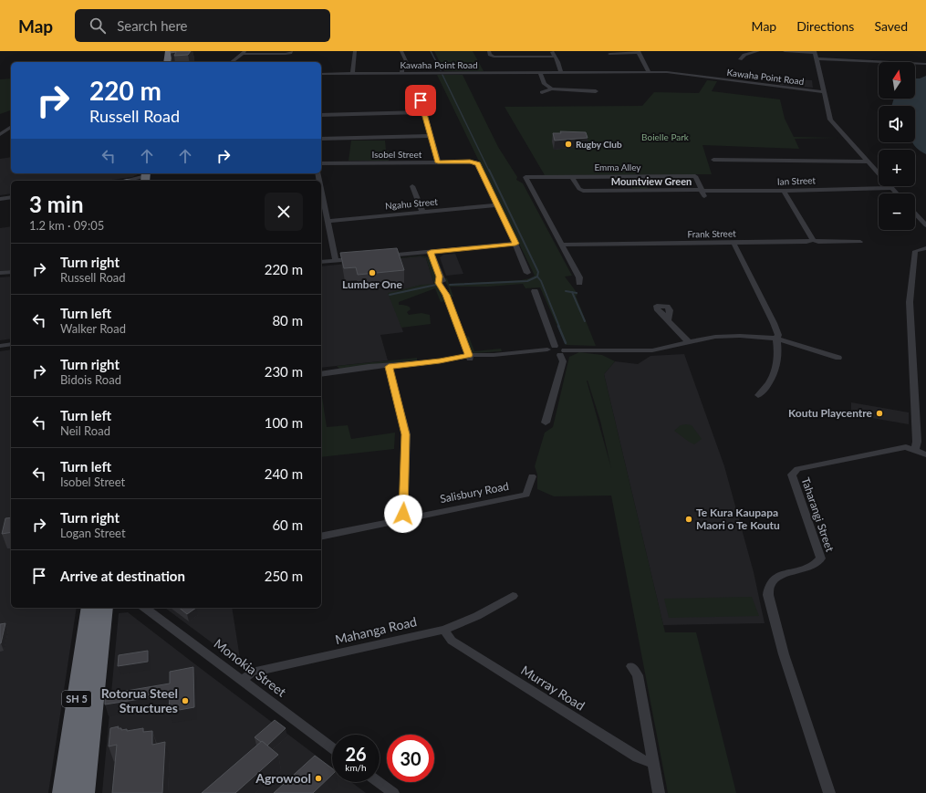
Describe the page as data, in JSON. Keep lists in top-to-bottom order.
{
  "streets": {
    "highway": ["SH 5"],
    "street": [
      "Kawaha Point Road",
      "Isobel Street",
      "Emma Alley",
      "Ian Street",
      "Ngahu Street",
      "Frank Street",
      "Salisbury Road",
      "Taharangi Street",
      "Mahanga Road",
      "Monokia Street",
      "Murray Road"
    ]
  },
  "crossings": [
    ["Isobel Street", "Ngahu Street"],
    ["Emma Alley", "Ian Street"],
    ["Emma Alley", "Frank Street"],
    ["Mahanga Road", "Monokia Street"],
    ["Mahanga Road", "Murray Road"]
  ],
  "districts": ["Mountview Green"],
  "parks": ["Boielle Park"],
  "places": [
    "Rugby Club",
    "Lumber One",
    "Koutu Playcentre",
    "Te Kura Kaupapa Maori o Te Koutu",
    "Rotorua Steel Structures",
    "Agrowool"
  ],
  "north": "top",
  "page": {
    "header": "Map",
    "search": "Search here",
    "nav": ["Map", "Directions", "Saved"],
    "map_buttons": ["+", "−"],
    "turn": ["220 m", "Russell Road"],
    "heading": ["3 min", "1.2 km · 09:05"],
    "list": [
      {
        "name": "Turn right",
        "note": "Russell Road",
        "value": "220 m"
      },
      {
        "name": "Turn left",
        "note": "Walker Road",
        "value": "80 m"
      },
      {
        "name": "Turn right",
        "note": "Bidois Road",
        "value": "230 m"
      },
      {
        "name": "Turn left",
        "note": "Neil Road",
        "value": "100 m"
      },
      {
        "name": "Turn left",
        "note": "Isobel Street",
        "value": "240 m"
      },
      {
        "name": "Turn right",
        "note": "Logan Street",
        "value": "60 m"
      },
      {
        "name": "Arrive at destination",
        "value": "250 m"
      }
    ],
    "speed": "26 km/h",
    "limit": "30"
  }
}
